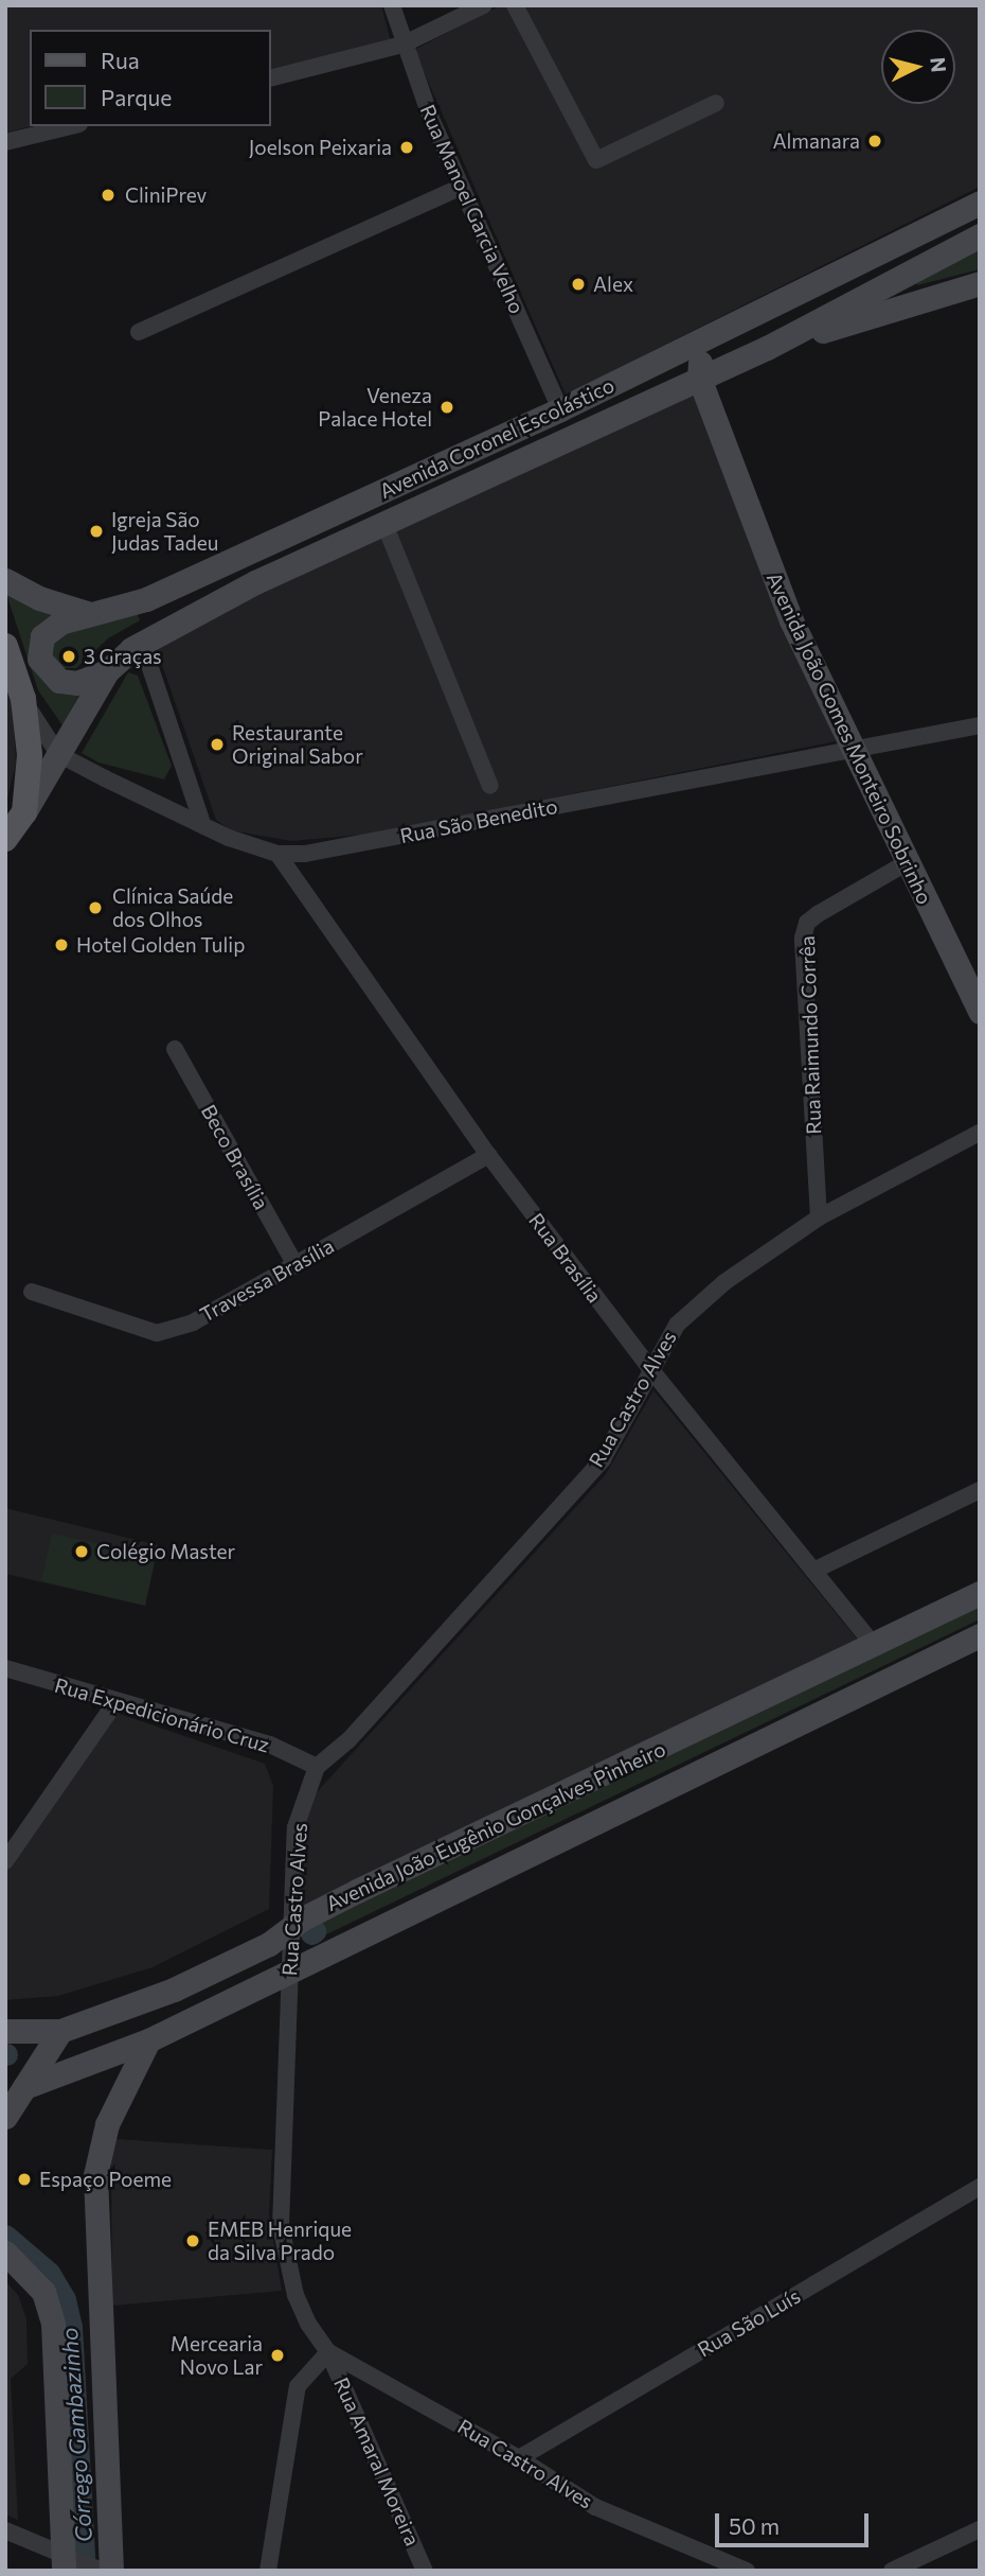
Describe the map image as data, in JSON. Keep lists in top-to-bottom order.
{
  "streets": {
    "street": [
      "Rua Manoel Garcia Velho",
      "Avenida Coronel Escolástico",
      "Avenida João Gomes Monteiro Sobrinho",
      "Rua São Benedito",
      "Rua Raimundo Corrêa",
      "Beco Brasília",
      "Rua Brasília",
      "Travessa Brasília",
      "Rua Castro Alves",
      "Rua Expedicionário Cruz",
      "Avenida João Eugênio Gonçalves Pinheiro",
      "Rua São Luís",
      "Rua Amaral Moreira"
    ]
  },
  "crossings": [
    ["Rua Manoel Garcia Velho", "Avenida Coronel Escolástico"],
    ["Avenida Coronel Escolástico", "Avenida João Gomes Monteiro Sobrinho"],
    ["Avenida Coronel Escolástico", "Rua São Benedito"],
    ["Avenida João Gomes Monteiro Sobrinho", "Rua São Benedito"],
    ["Avenida João Gomes Monteiro Sobrinho", "Rua Raimundo Corrêa"],
    ["Rua São Benedito", "Rua Brasília"],
    ["Rua Raimundo Corrêa", "Rua Castro Alves"],
    ["Beco Brasília", "Travessa Brasília"],
    ["Rua Brasília", "Travessa Brasília"],
    ["Rua Brasília", "Rua Castro Alves"],
    ["Rua Brasília", "Avenida João Eugênio Gonçalves Pinheiro"],
    ["Rua Castro Alves", "Rua Expedicionário Cruz"],
    ["Rua Castro Alves", "Avenida João Eugênio Gonçalves Pinheiro"],
    ["Rua Castro Alves", "Rua São Luís"],
    ["Rua Castro Alves", "Rua Amaral Moreira"]
  ],
  "water": ["Córrego Gambazinho"],
  "places": [
    "Almanara",
    "Joelson Peixaria",
    "CliniPrev",
    "Alex",
    "Veneza Palace Hotel",
    "Igreja São Judas Tadeu",
    "3 Graças",
    "Restaurante Original Sabor",
    "Clínica Saúde dos Olhos",
    "Hotel Golden Tulip",
    "Colégio Master",
    "Espaço Poeme",
    "EMEB Henrique da Silva Prado",
    "Mercearia Novo Lar"
  ],
  "legend": ["Rua", "Parque"],
  "scale_bar": "50 m",
  "north": "right"
}
